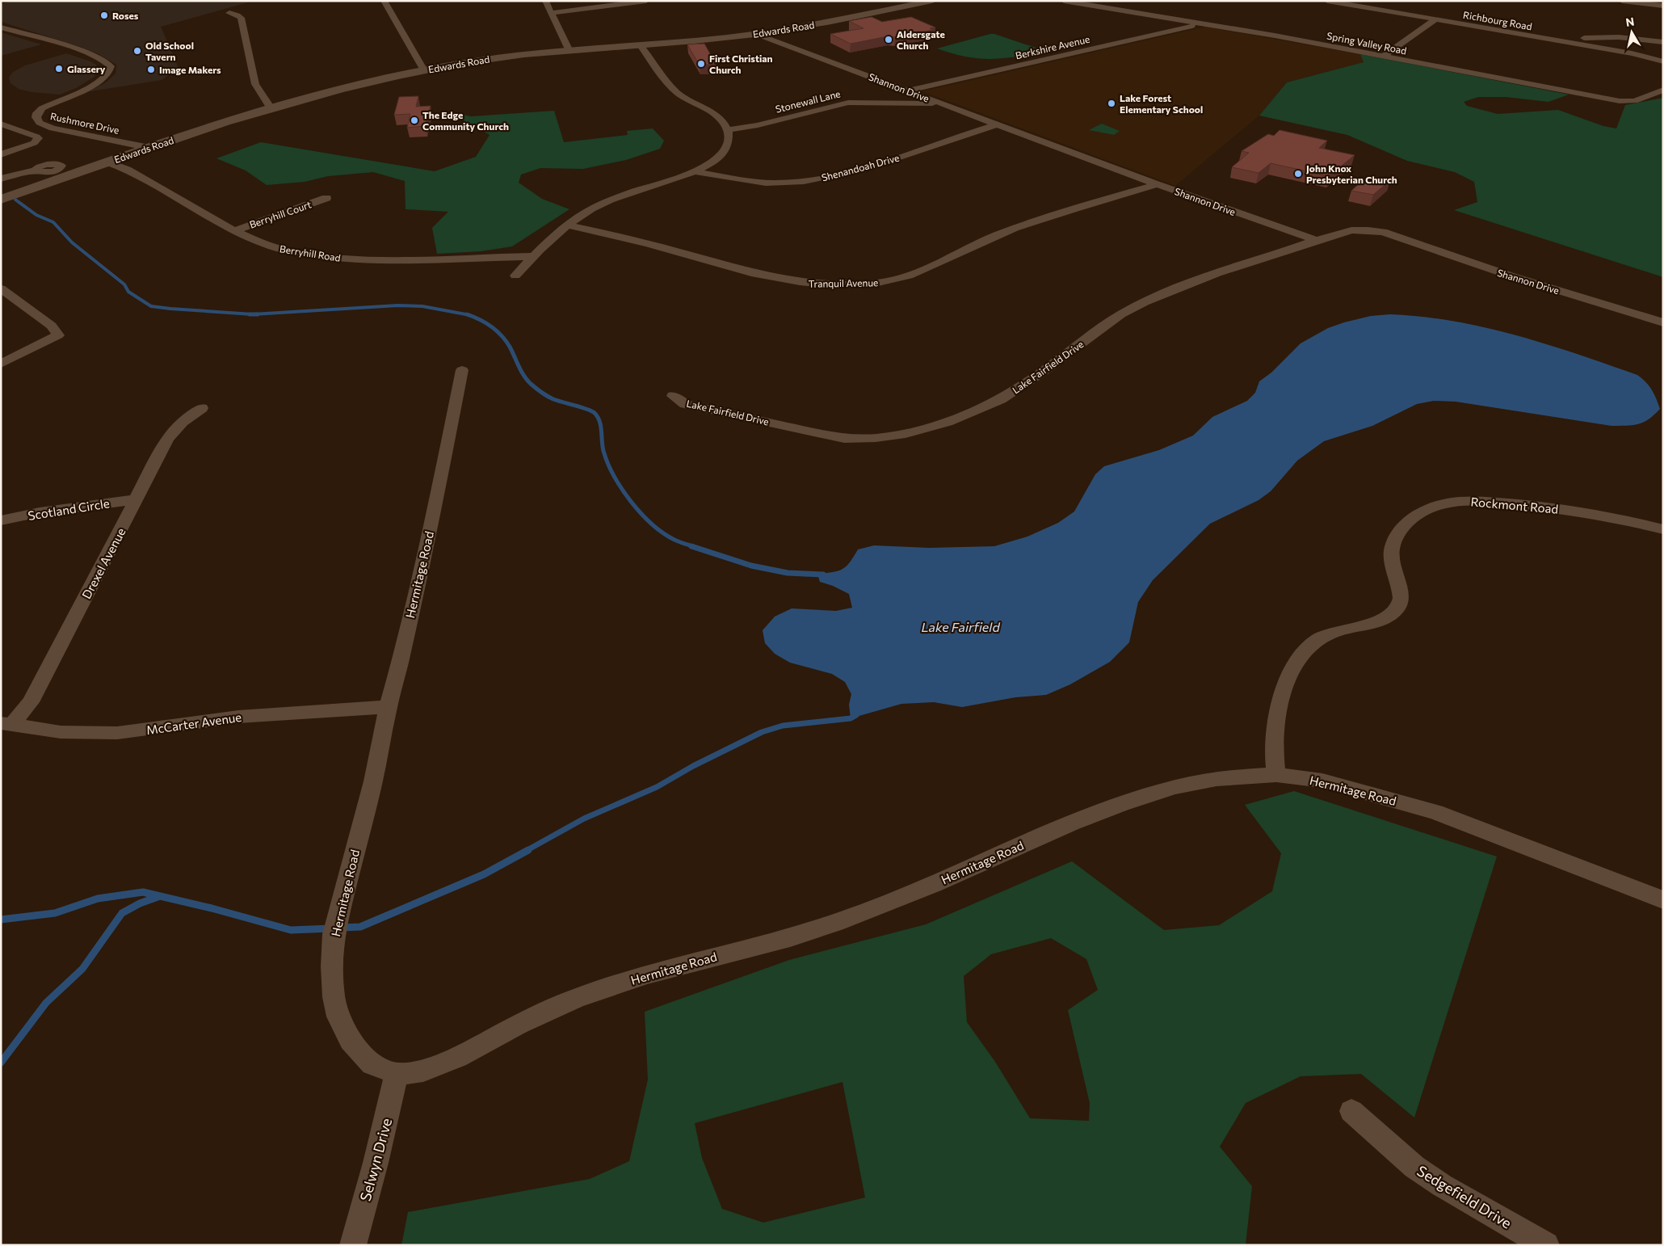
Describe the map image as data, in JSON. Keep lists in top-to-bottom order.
{
  "streets": {
    "street": [
      "Richbourg Road",
      "Edwards Road",
      "Spring Valley Road",
      "Berkshire Avenue",
      "Shannon Drive",
      "Stonewall Lane",
      "Rushmore Drive",
      "Shenandoah Drive",
      "Berryhill Court",
      "Berryhill Road",
      "Tranquil Avenue",
      "Lake Fairfield Drive",
      "Rockmont Road",
      "Scotland Circle",
      "Drexel Avenue",
      "Hermitage Road",
      "McCarter Avenue",
      "Selwyn Drive",
      "Sedgefield Drive"
    ]
  },
  "crossings": [
    ["Edwards Road", "Shannon Drive"],
    ["Edwards Road", "Rushmore Drive"],
    ["Edwards Road", "Berryhill Road"],
    ["Spring Valley Road", "Berkshire Avenue"],
    ["Berkshire Avenue", "Shannon Drive"],
    ["Shannon Drive", "Stonewall Lane"],
    ["Shannon Drive", "Shenandoah Drive"],
    ["Shannon Drive", "Tranquil Avenue"],
    ["Shannon Drive", "Lake Fairfield Drive"],
    ["Berryhill Court", "Berryhill Road"],
    ["Rockmont Road", "Hermitage Road"],
    ["Scotland Circle", "Drexel Avenue"],
    ["Drexel Avenue", "McCarter Avenue"],
    ["Hermitage Road", "McCarter Avenue"],
    ["Hermitage Road", "Selwyn Drive"]
  ],
  "water": ["Lake Fairfield"],
  "places": [
    "Roses",
    "Aldersgate Church",
    "Old School Tavern",
    "First Christian Church",
    "Glassery",
    "Image Makers",
    "Lake Forest Elementary School",
    "The Edge Community Church",
    "John Knox Presbyterian Church"
  ],
  "north": "top"
}
